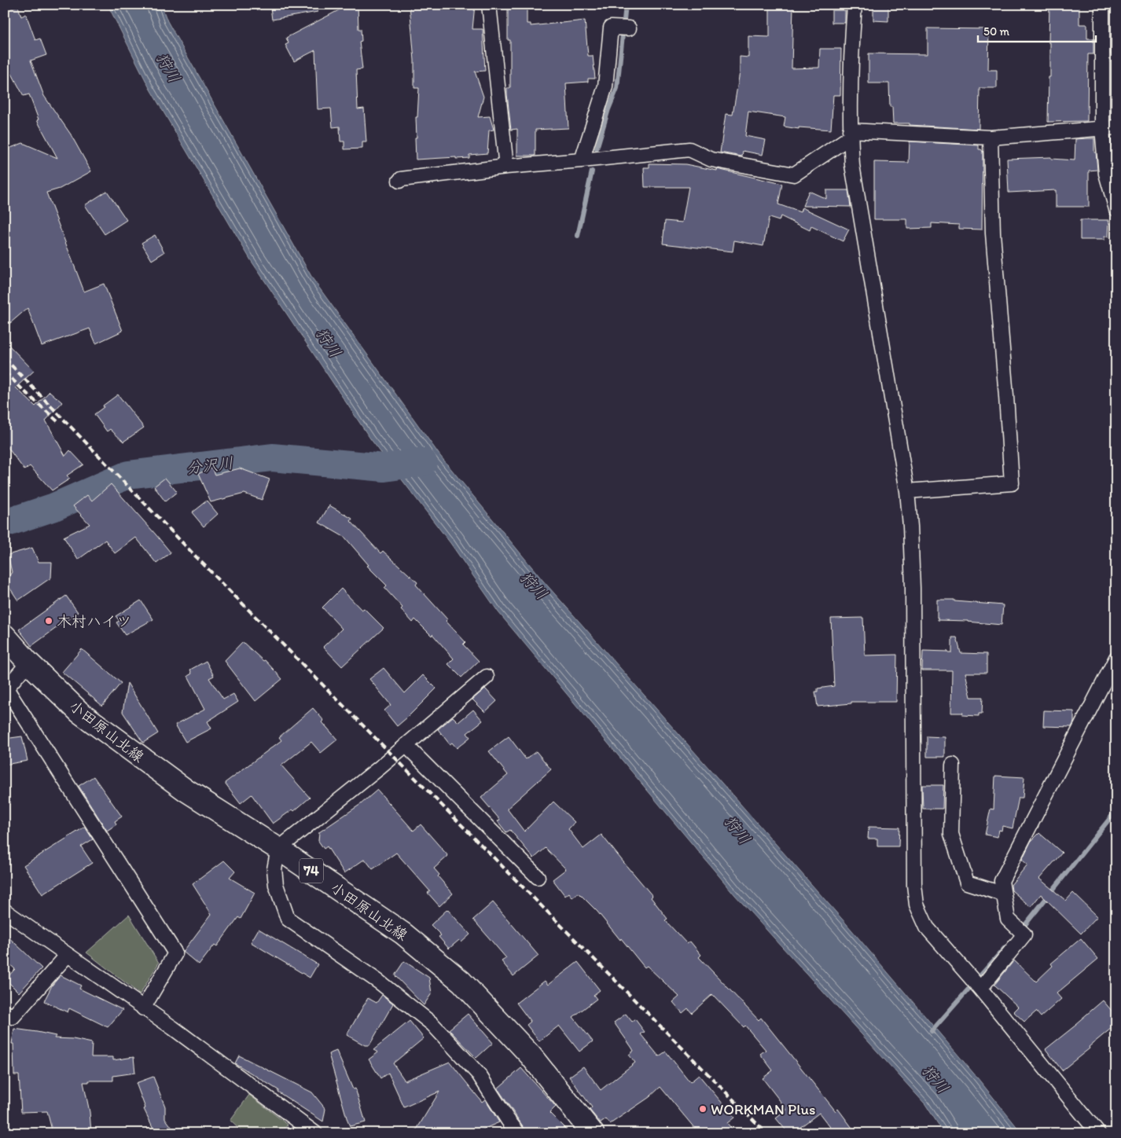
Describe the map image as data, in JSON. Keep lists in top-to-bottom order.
{
  "streets": {
    "main road": ["小田原山北線", "74"]
  },
  "water": ["狩川", "分沢川"],
  "places": ["木村ハイツ", "WORKMAN Plus"],
  "scale_bar": "50 m"
}
